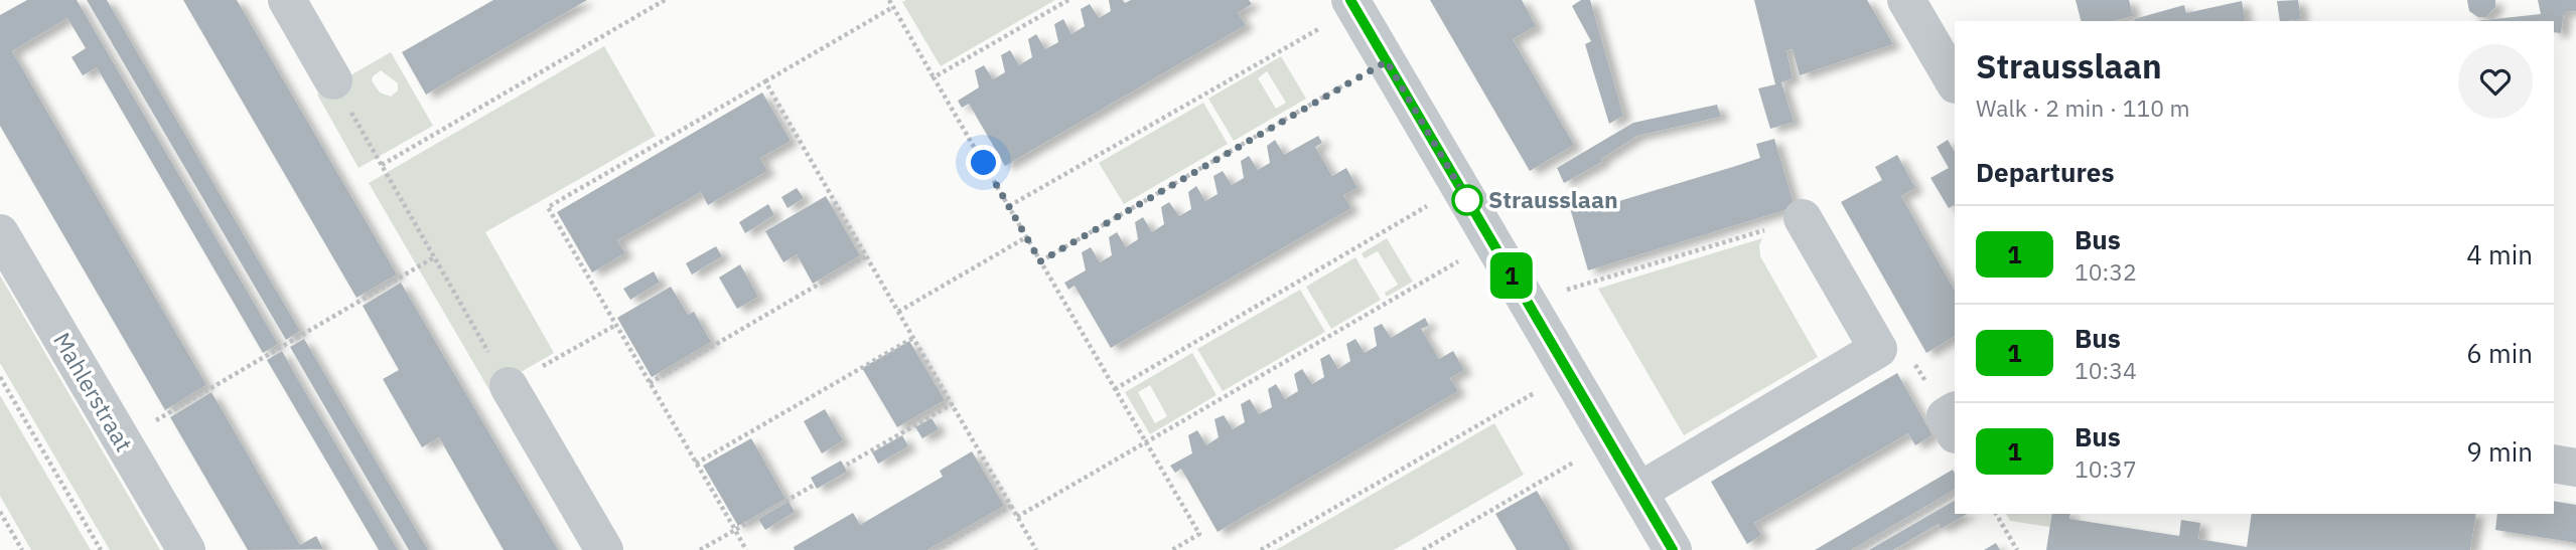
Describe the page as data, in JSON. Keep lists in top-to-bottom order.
{
  "streets": {
    "street": ["Mahlerstraat"]
  },
  "places": ["Strausslaan"],
  "lines": ["bus line 1"],
  "page": {
    "on_map": "1",
    "heading": [
      ["Strausslaan", "Walk · 2 min · 110 m"],
      "Departures"
    ],
    "list": [
      {
        "mark": "1",
        "name": "Bus",
        "note": "10:32",
        "value": "4 min"
      },
      {
        "mark": "1",
        "name": "Bus",
        "note": "10:34",
        "value": "6 min"
      },
      {
        "mark": "1",
        "name": "Bus",
        "note": "10:37",
        "value": "9 min"
      }
    ]
  }
}
